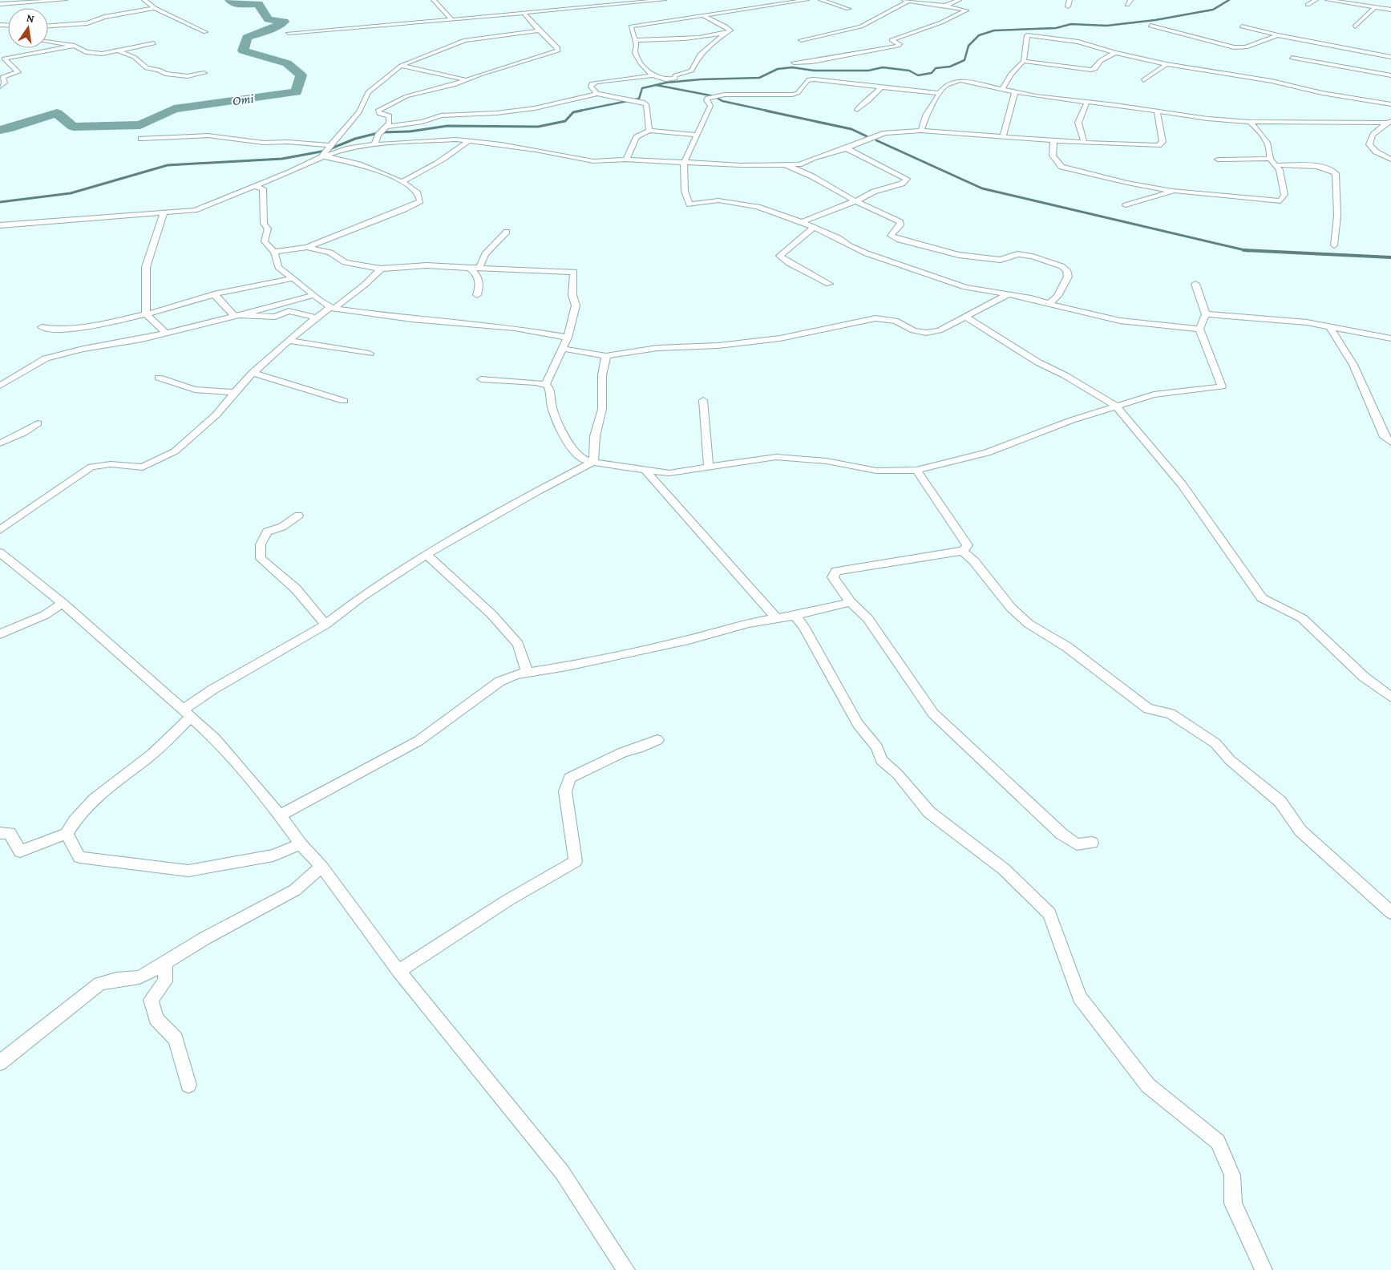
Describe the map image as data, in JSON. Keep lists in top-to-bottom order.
{
  "water": ["Omi"],
  "north": "top"
}
